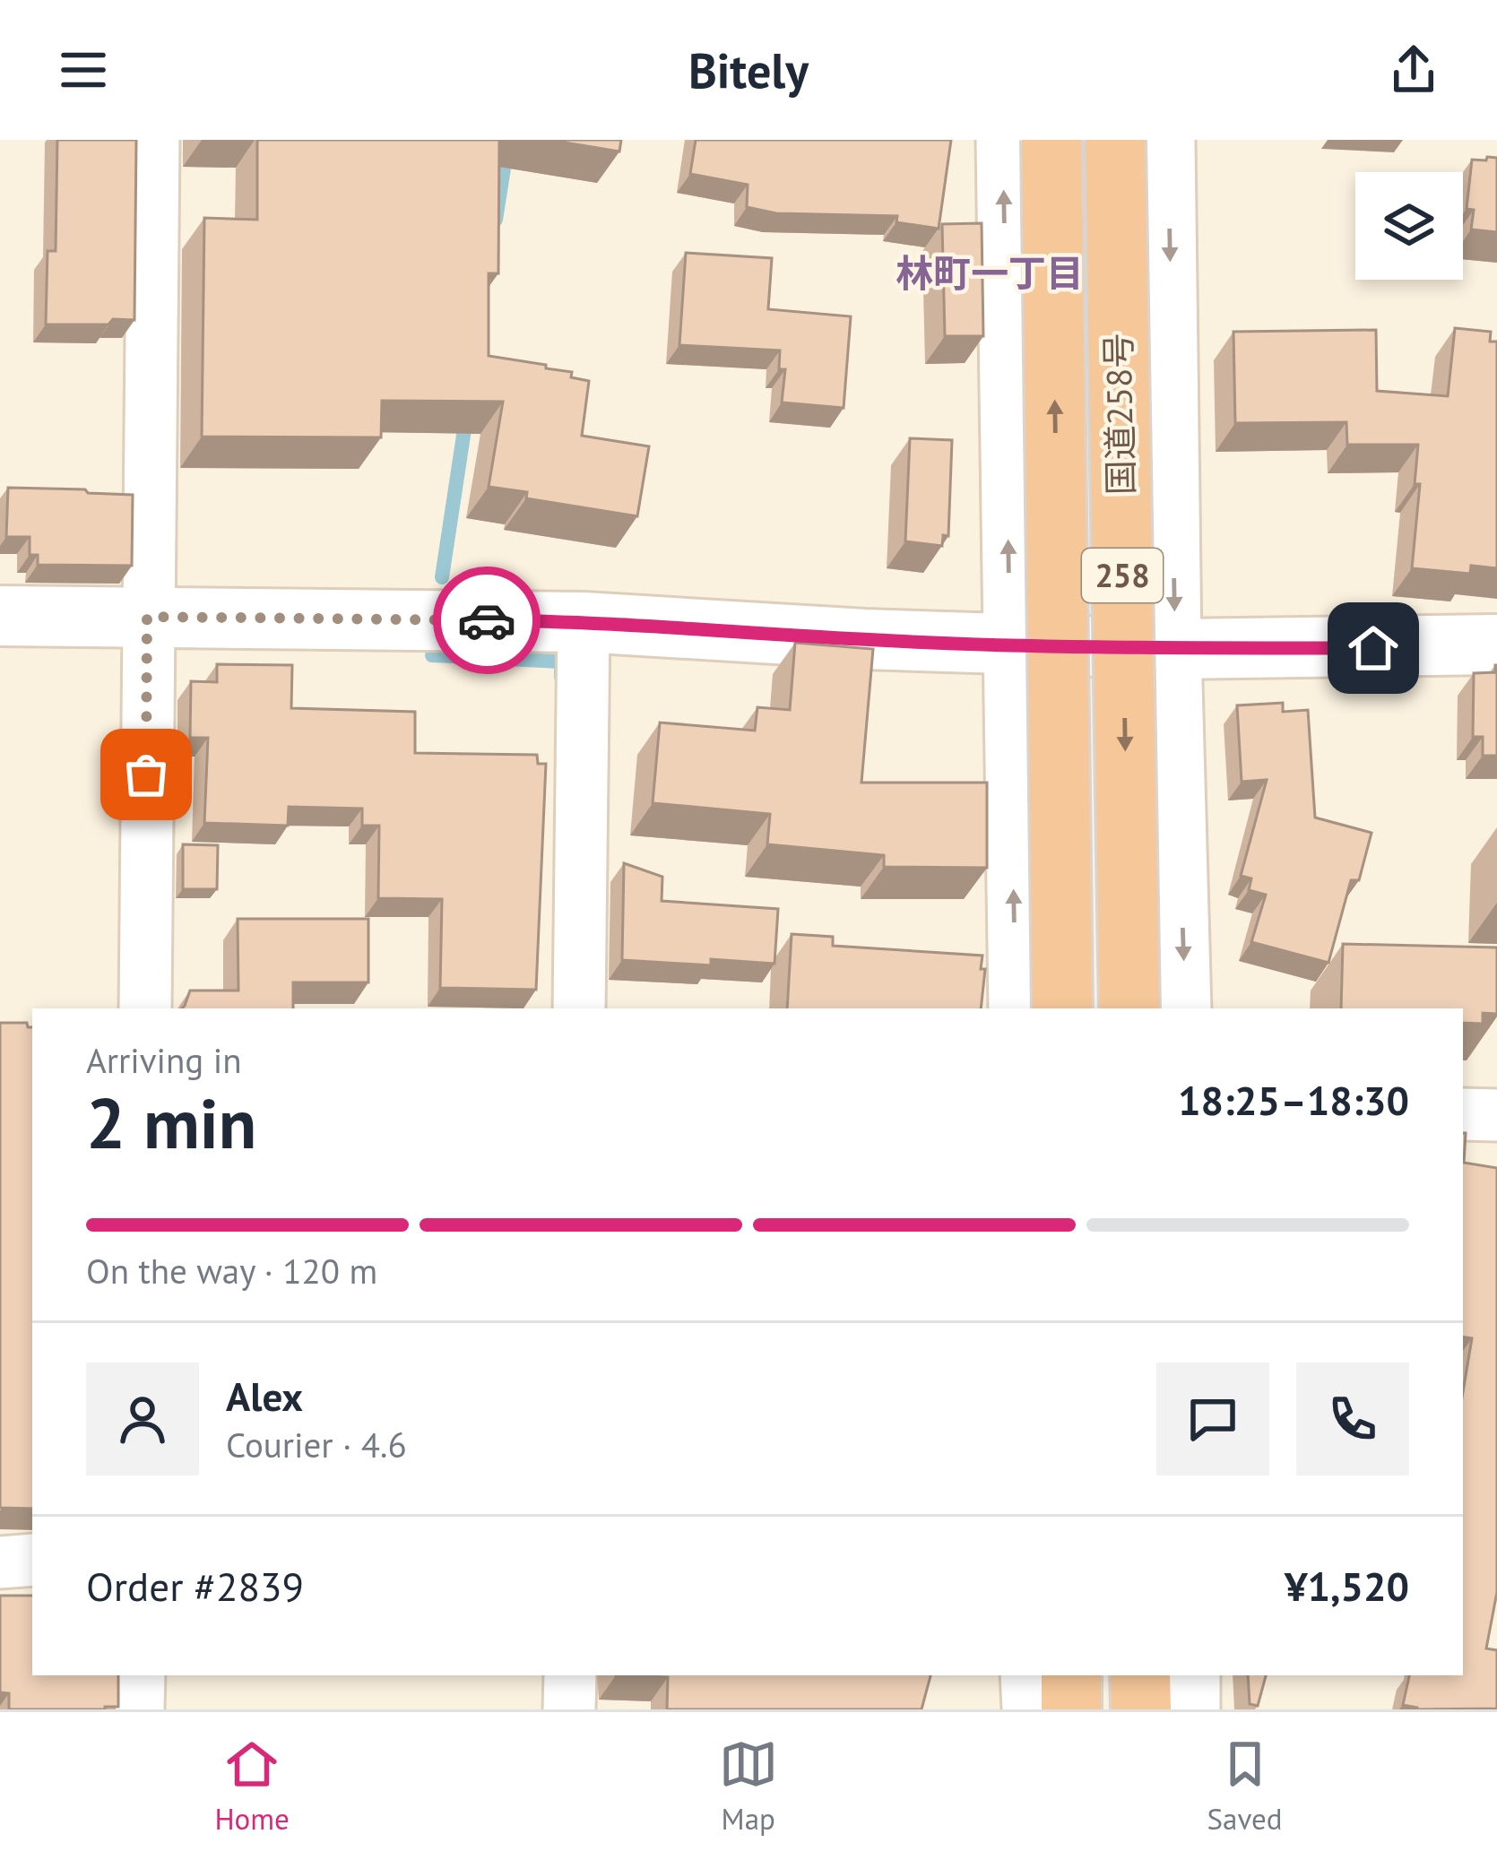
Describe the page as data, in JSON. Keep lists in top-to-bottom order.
{
  "streets": {
    "highway": ["国道258号", "258"]
  },
  "districts": ["林町一丁目"],
  "page": {
    "header": "Bitely",
    "heading": ["2 min", "Arriving in", "18:25–18:30"],
    "panel": [
      "Alex",
      "Courier · 4.6",
      "Order #2839",
      "¥1,520"
    ],
    "bar": "On the way · 120 m",
    "tabs": ["Home", "Map", "Saved"]
  }
}
